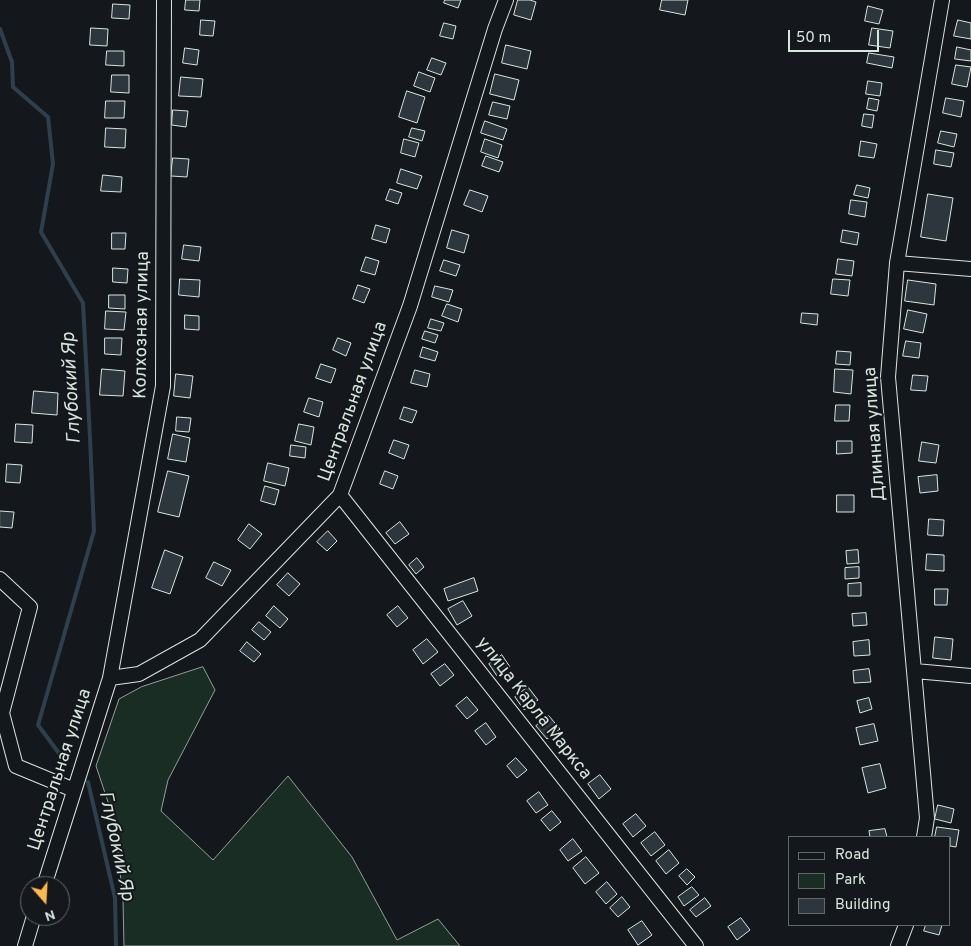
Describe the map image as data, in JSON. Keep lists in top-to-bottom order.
{
  "streets": {
    "street": [
      "Колхозная улица",
      "Центральная улица",
      "Длинная улица",
      "улица Карла Маркса"
    ]
  },
  "crossings": [
    ["Колхозная улица", "Центральная улица"],
    ["Центральная улица", "улица Карла Маркса"]
  ],
  "water": ["Глубокий Яр"],
  "legend": ["Road", "Park", "Building"],
  "scale_bar": "50 m",
  "north": "bottom"
}
